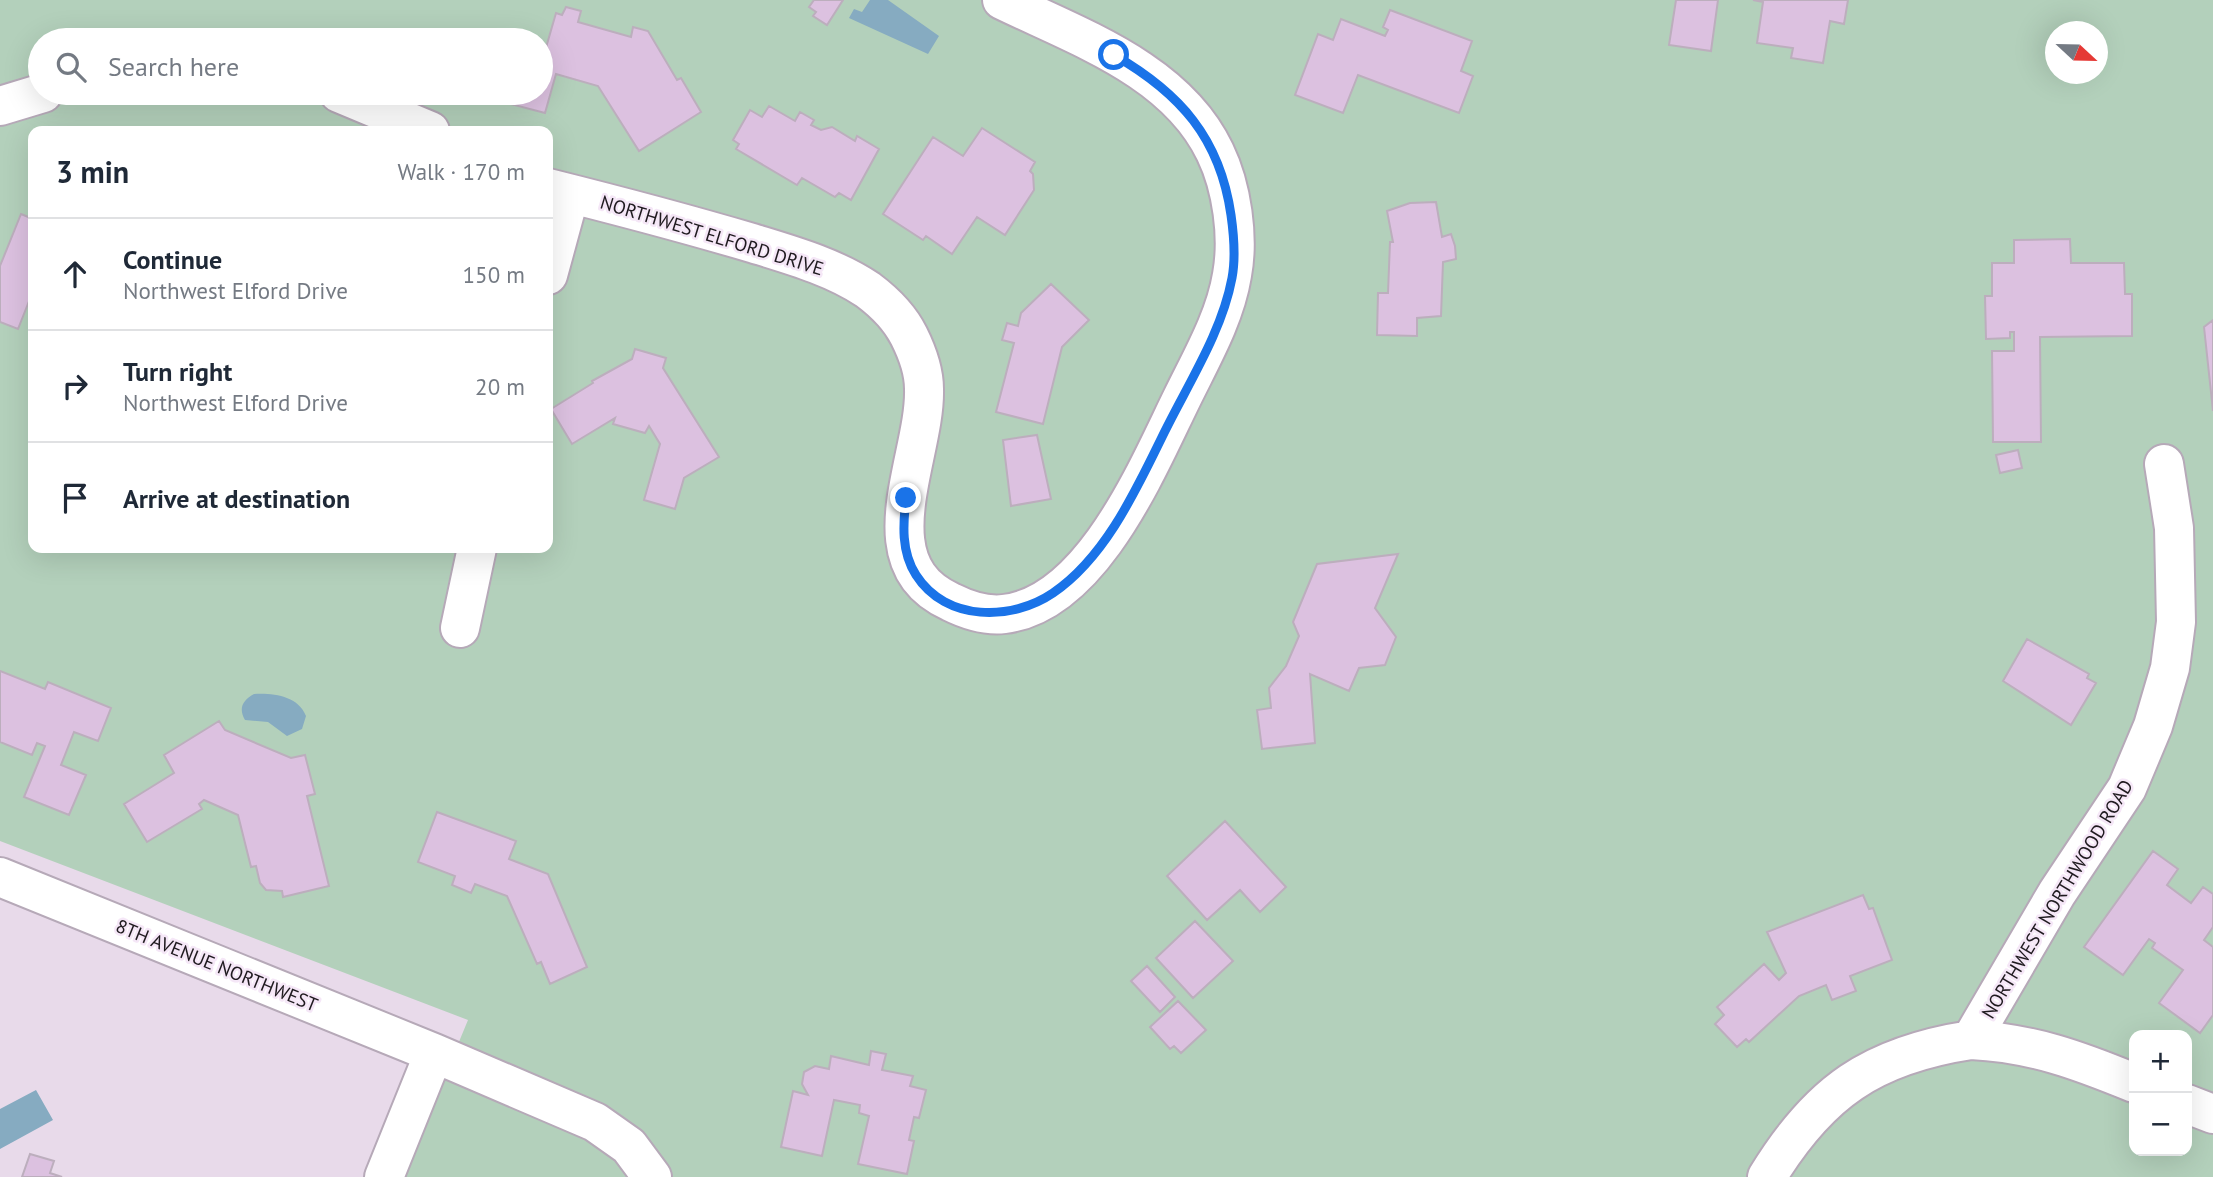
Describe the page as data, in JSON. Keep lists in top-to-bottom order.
{
  "streets": {
    "street": ["NORTHWEST ELFORD DRIVE", "NORTHWEST NORTHWOOD ROAD", "8TH AVENUE NORTHWEST"]
  },
  "north": "right",
  "page": {
    "search": "Search here",
    "heading": ["3 min", "Walk · 170 m"],
    "list": [
      ["Continue", "Northwest Elford Drive", "150 m"],
      ["Turn right", "Northwest Elford Drive", "20 m"],
      "Arrive at destination"
    ],
    "map_buttons": ["+", "−"]
  }
}
